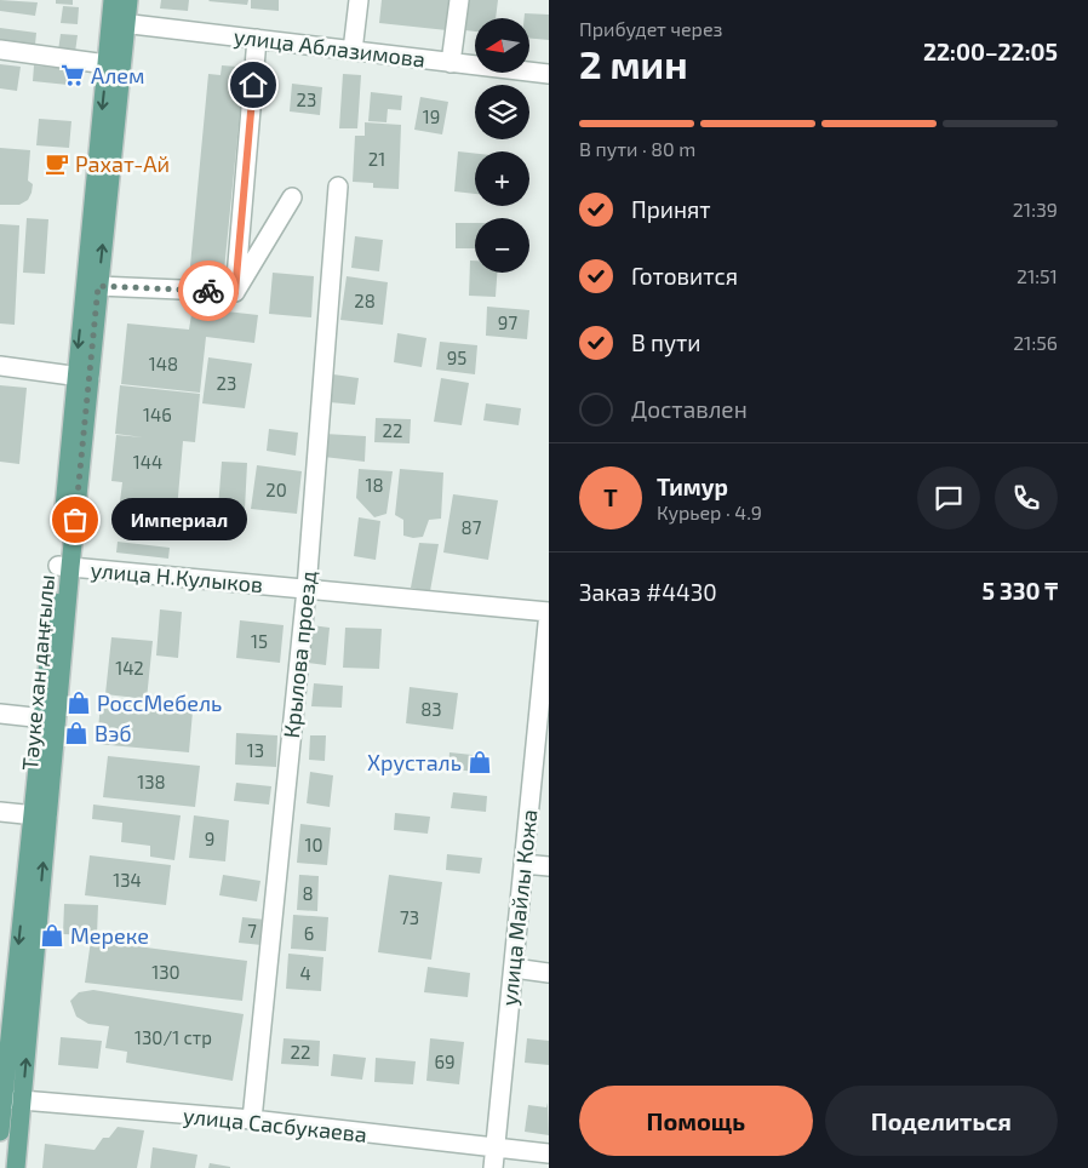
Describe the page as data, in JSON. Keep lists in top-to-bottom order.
{
  "streets": {
    "main road": ["Тәуке хан даңғылы"],
    "street": [
      "улица Аблазимова",
      "улица Н.Кулыков",
      "Крылова проезд",
      "улица Майлы Кожа",
      "улица Сасбукаева"
    ]
  },
  "crossings": [
    ["улица Аблазимова", "Тәуке хан даңғылы"],
    ["улица Н.Кулыков", "Крылова проезд"],
    ["улица Н.Кулыков", "Тәуке хан даңғылы"],
    ["улица Н.Кулыков", "улица Майлы Кожа"],
    ["Крылова проезд", "улица Сасбукаева"],
    ["Тәуке хан даңғылы", "улица Сасбукаева"],
    ["улица Майлы Кожа", "улица Сасбукаева"]
  ],
  "places": {
    "supermarket": ["Алем"],
    "cafe": ["Рахат-Ай"],
    "other": ["Империал"],
    "shop": [
      "РоссМебель",
      "Вэб",
      "Хрусталь",
      "Мереке"
    ]
  },
  "house_numbers": [
    "23",
    "19",
    "21",
    "28",
    "97",
    "95",
    "148",
    "23",
    "146",
    "22",
    "144",
    "18",
    "20",
    "87",
    "15",
    "142",
    "83",
    "13",
    "138",
    "9",
    "10",
    "134",
    "8",
    "73",
    "7",
    "6",
    "130",
    "4",
    "130/1 стр",
    "22",
    "69"
  ],
  "north": "left",
  "page": {
    "heading": ["2 мин", "Прибудет через", "22:00–22:05"],
    "panel": [
      "Тимур",
      "Курьер · 4.9",
      "Заказ #4430",
      "5 330 ₸"
    ],
    "map_buttons": ["+", "−"],
    "bar": "В пути · 80 m",
    "list": [
      ["Принят", "21:39"],
      ["Готовится", "21:51"],
      ["В пути", "21:56"],
      "Доставлен"
    ],
    "round": "Т",
    "bubble": "Империал",
    "buttons": ["Помощь", "Поделиться"]
  }
}
